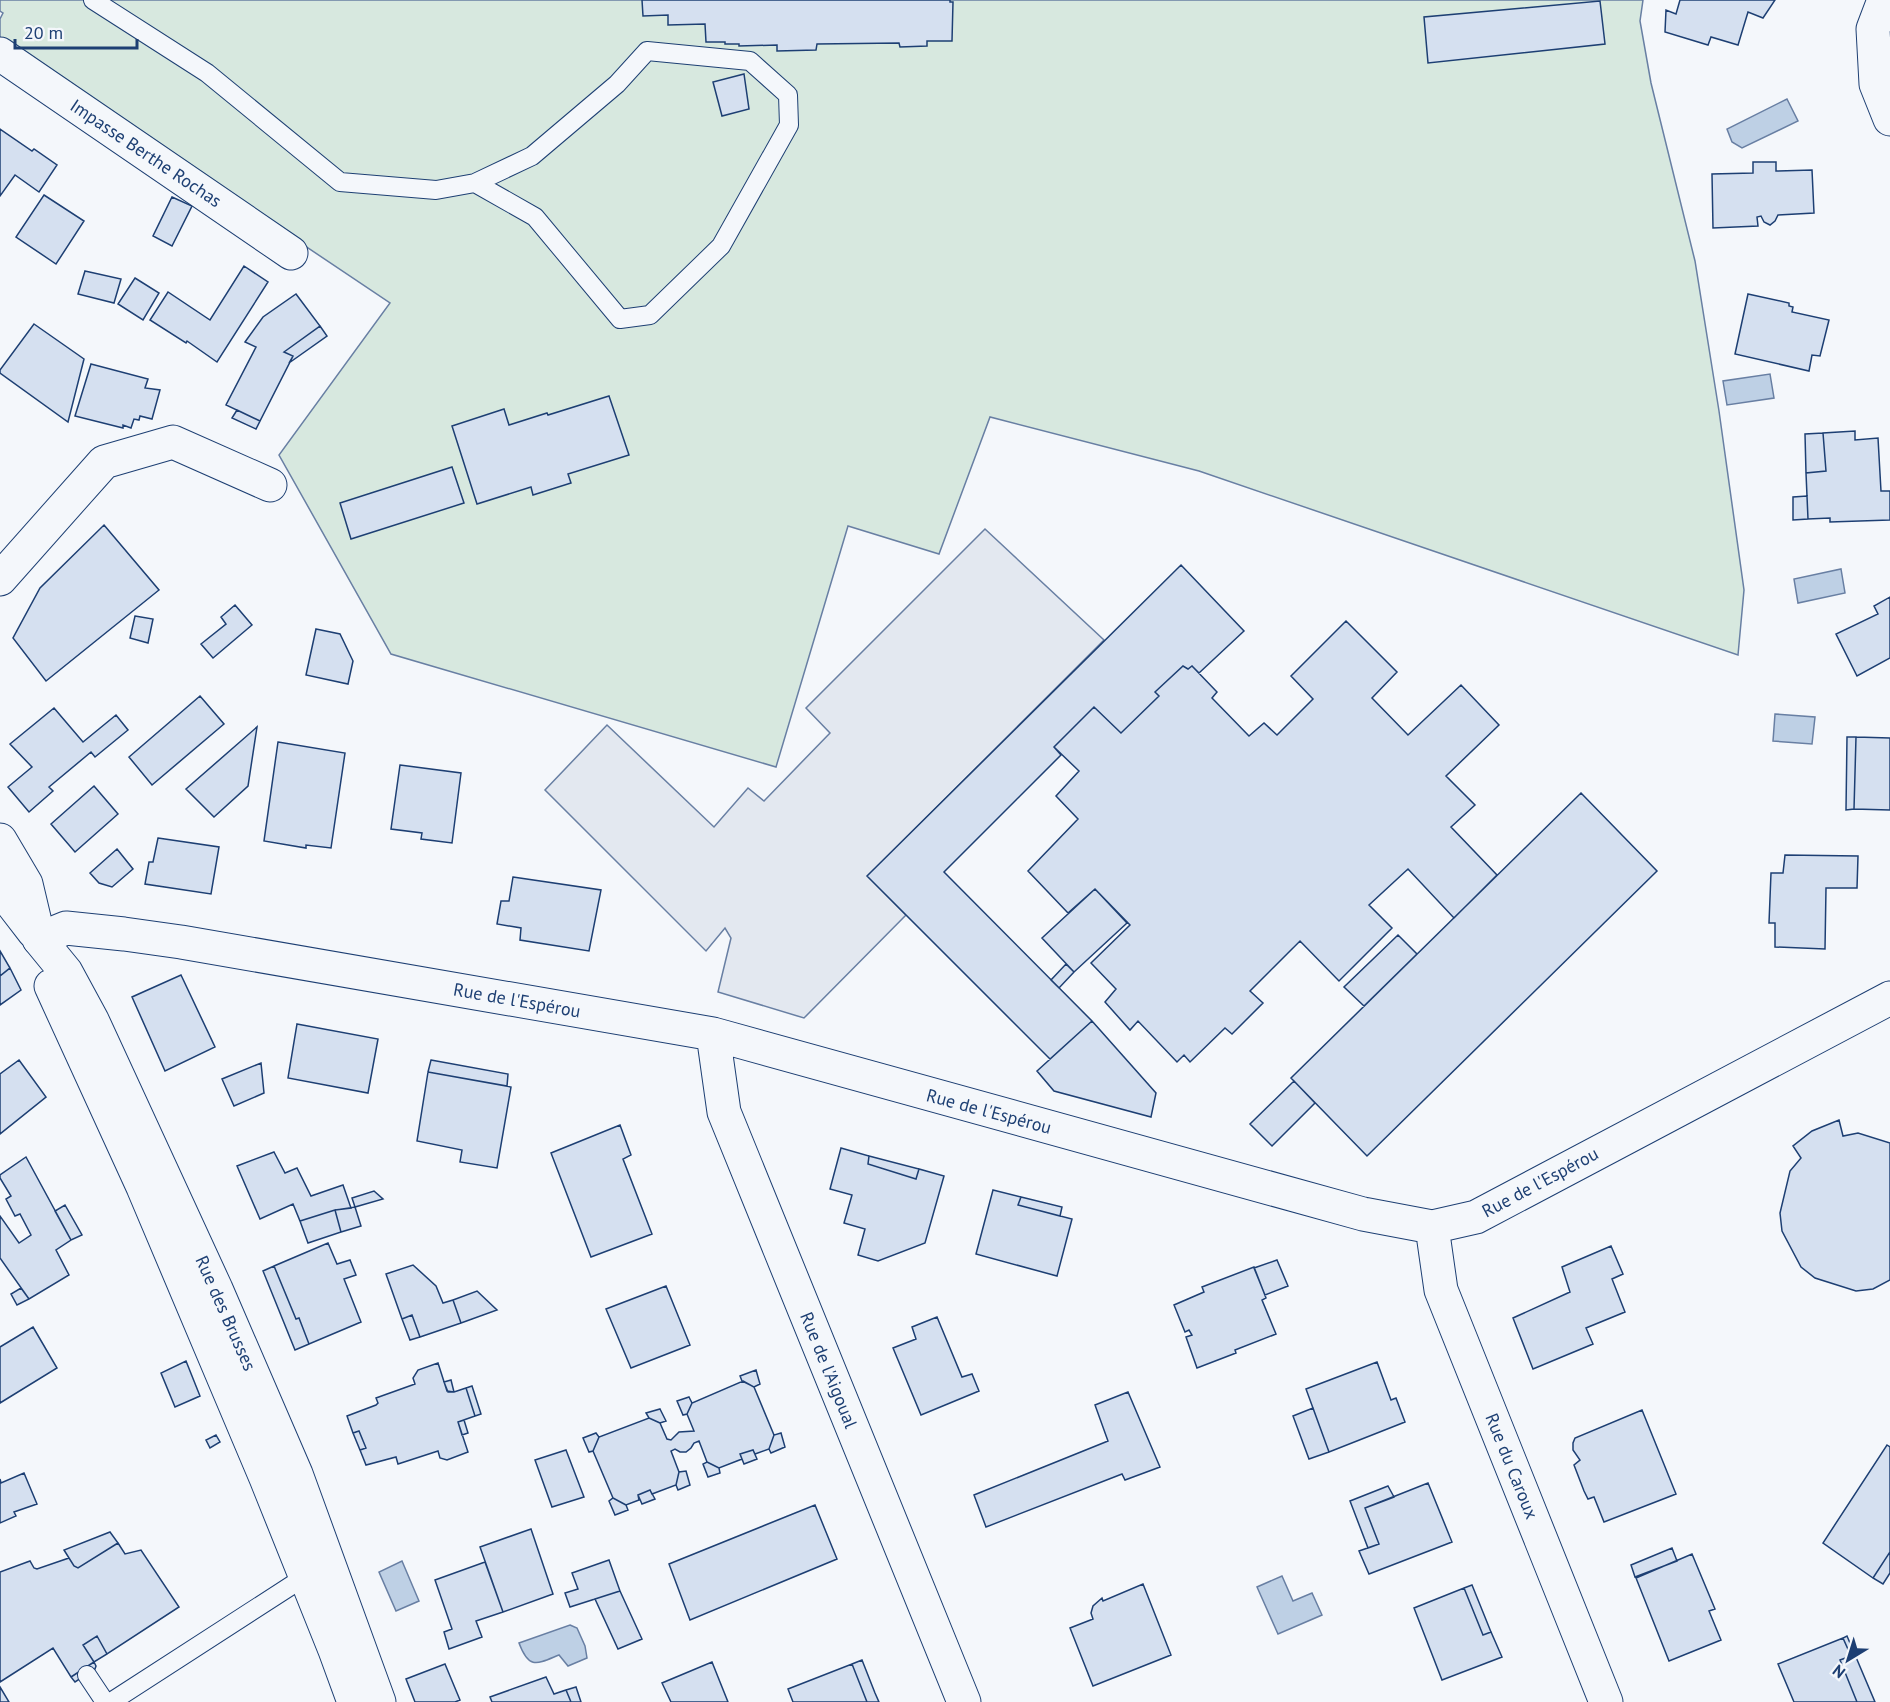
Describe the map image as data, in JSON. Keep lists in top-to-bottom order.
{
  "streets": {
    "street": [
      "Impasse Berthe Rochas",
      "Rue de l'Espérou",
      "Rue des Brusses",
      "Rue de l'Aigoual",
      "Rue du Caroux"
    ]
  },
  "crossings": [
    ["Rue de l'Espérou", "Rue des Brusses"],
    ["Rue de l'Espérou", "Rue de l'Aigoual"],
    ["Rue de l'Espérou", "Rue du Caroux"]
  ],
  "scale_bar": "20 m",
  "north": "bottom left"
}
